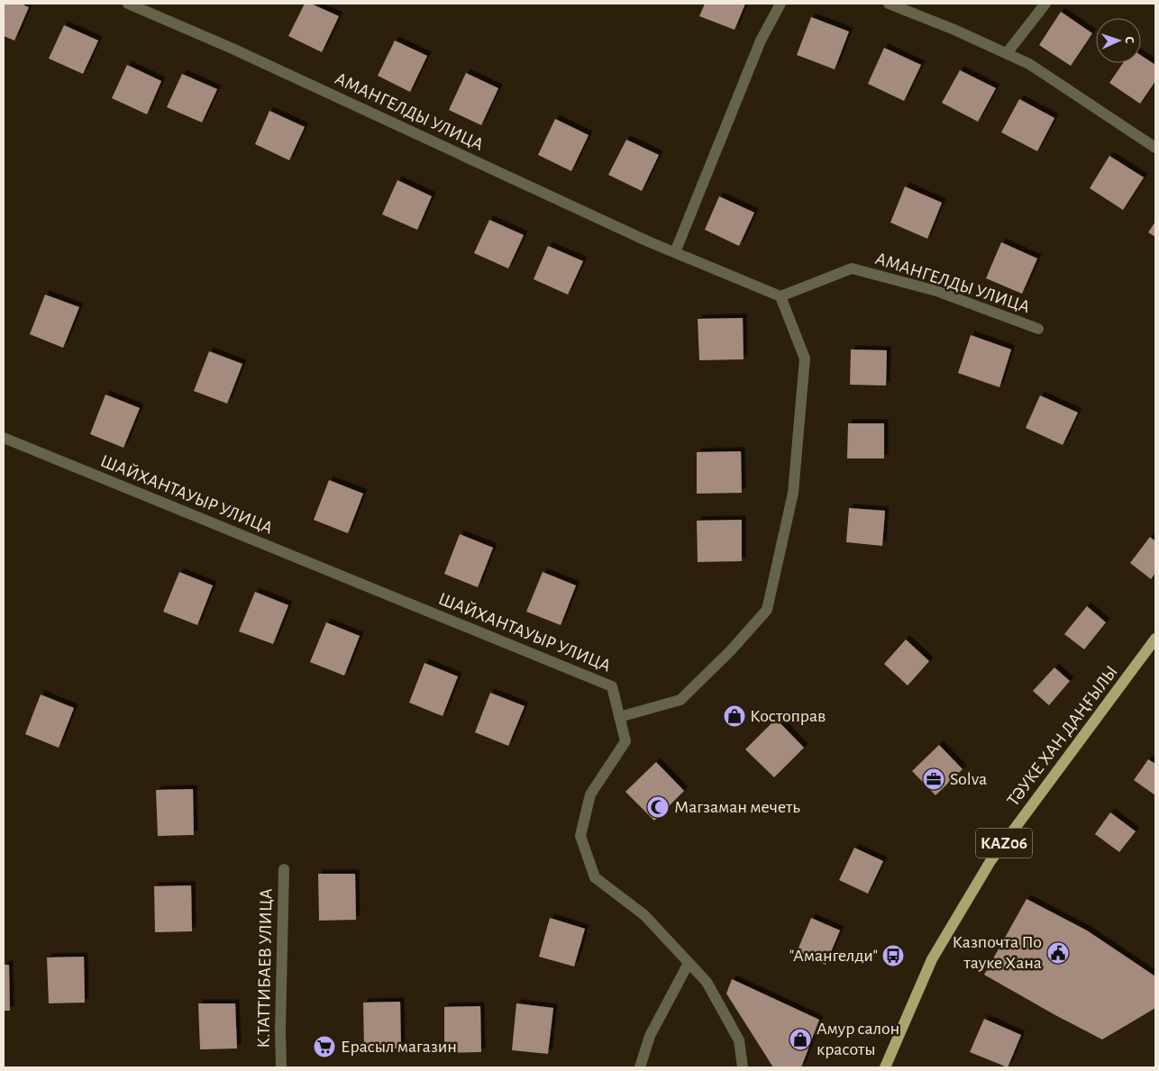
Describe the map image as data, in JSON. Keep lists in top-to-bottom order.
{
  "streets": {
    "main road": ["ТӘУКЕ ХАН ДАҢҒЫЛЫ", "KАZ06"],
    "street": ["АМАНГЕЛДЫ УЛИЦА", "ШАЙХАНТАУЫР УЛИЦА", "К.ТАТТИБАЕВ УЛИЦА"]
  },
  "places": {
    "shop": ["Костоправ", "Амур салон красоты"],
    "office": ["Solva"],
    "mosque": ["Магзаман мечеть"],
    "public building": ["Казпочта По тауке Хана"],
    "bus stop": ["\"Амангелди\""],
    "supermarket": ["Ерасыл магазин"]
  },
  "north": "right"
}
